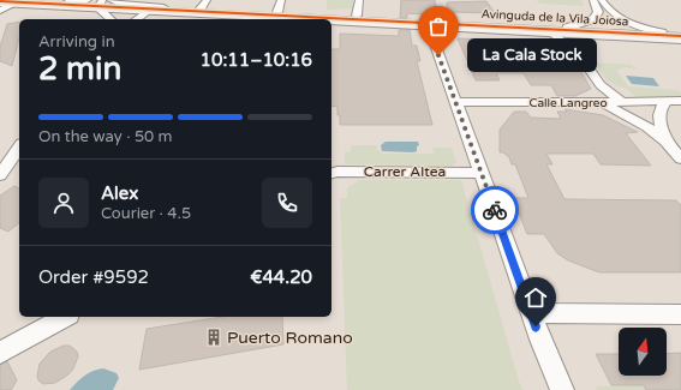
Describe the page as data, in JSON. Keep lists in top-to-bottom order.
{
  "streets": {
    "main road": ["Avinguda de la Vila Joiosa"],
    "street": ["Calle Langreo", "Carrer Altea"]
  },
  "places": {
    "other": ["La Cala Stock"],
    "building": ["Puerto Romano"]
  },
  "north": "top",
  "page": {
    "heading": ["2 min", "Arriving in", "10:11–10:16"],
    "panel": [
      "Alex",
      "Courier · 4.5",
      "Order #9592",
      "€44.20"
    ],
    "bubble": "La Cala Stock",
    "bar": "On the way · 50 m"
  }
}
